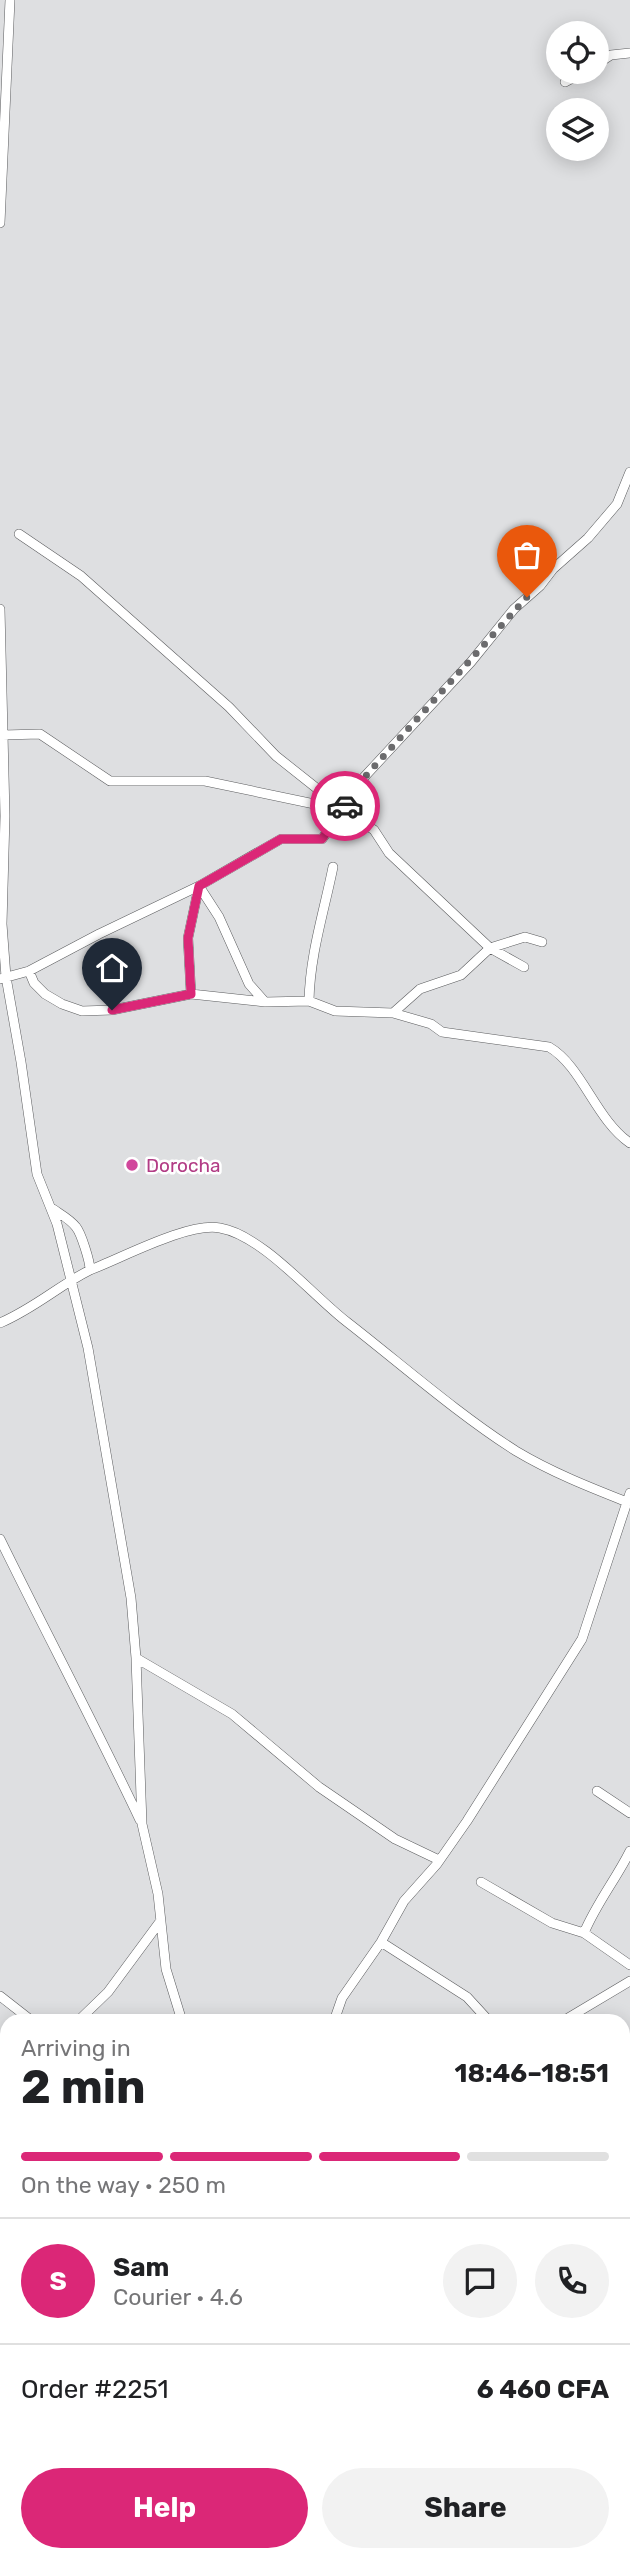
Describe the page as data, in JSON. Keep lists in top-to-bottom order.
{
  "places": ["Dorocha"],
  "page": {
    "heading": ["2 min", "Arriving in", "18:46–18:51"],
    "panel": [
      "Sam",
      "Courier · 4.6",
      "Order #2251",
      "6 460 CFA"
    ],
    "bar": "On the way · 250 m",
    "round": "S",
    "buttons": ["Help", "Share"]
  }
}
